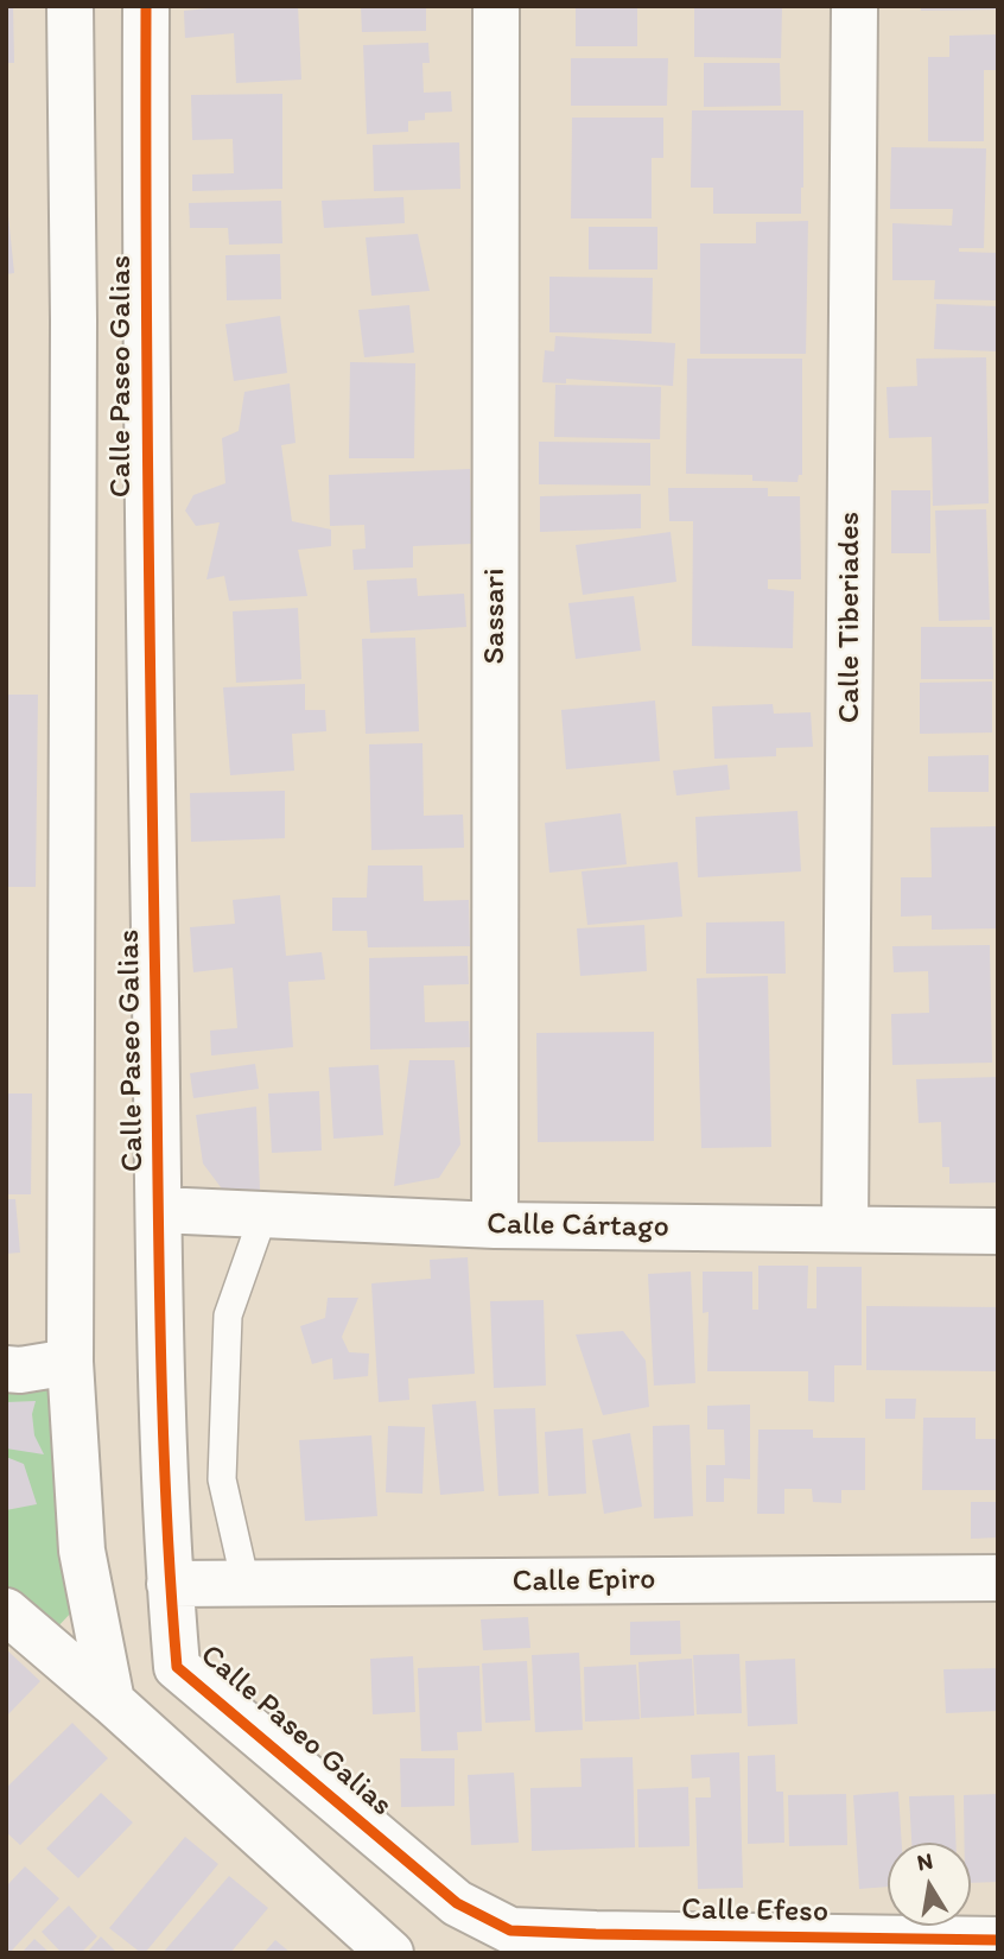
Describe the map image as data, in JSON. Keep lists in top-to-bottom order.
{
  "streets": {
    "street": [
      "Calle Paseo Galias",
      "Sassari",
      "Calle Tiberiades",
      "Calle Cártago",
      "Calle Epiro",
      "Calle Efeso"
    ]
  },
  "crossings": [
    ["Calle Paseo Galias", "Calle Cártago"],
    ["Calle Paseo Galias", "Calle Epiro"],
    ["Calle Paseo Galias", "Calle Efeso"],
    ["Sassari", "Calle Cártago"],
    ["Calle Tiberiades", "Calle Cártago"]
  ],
  "north": "top"
}
